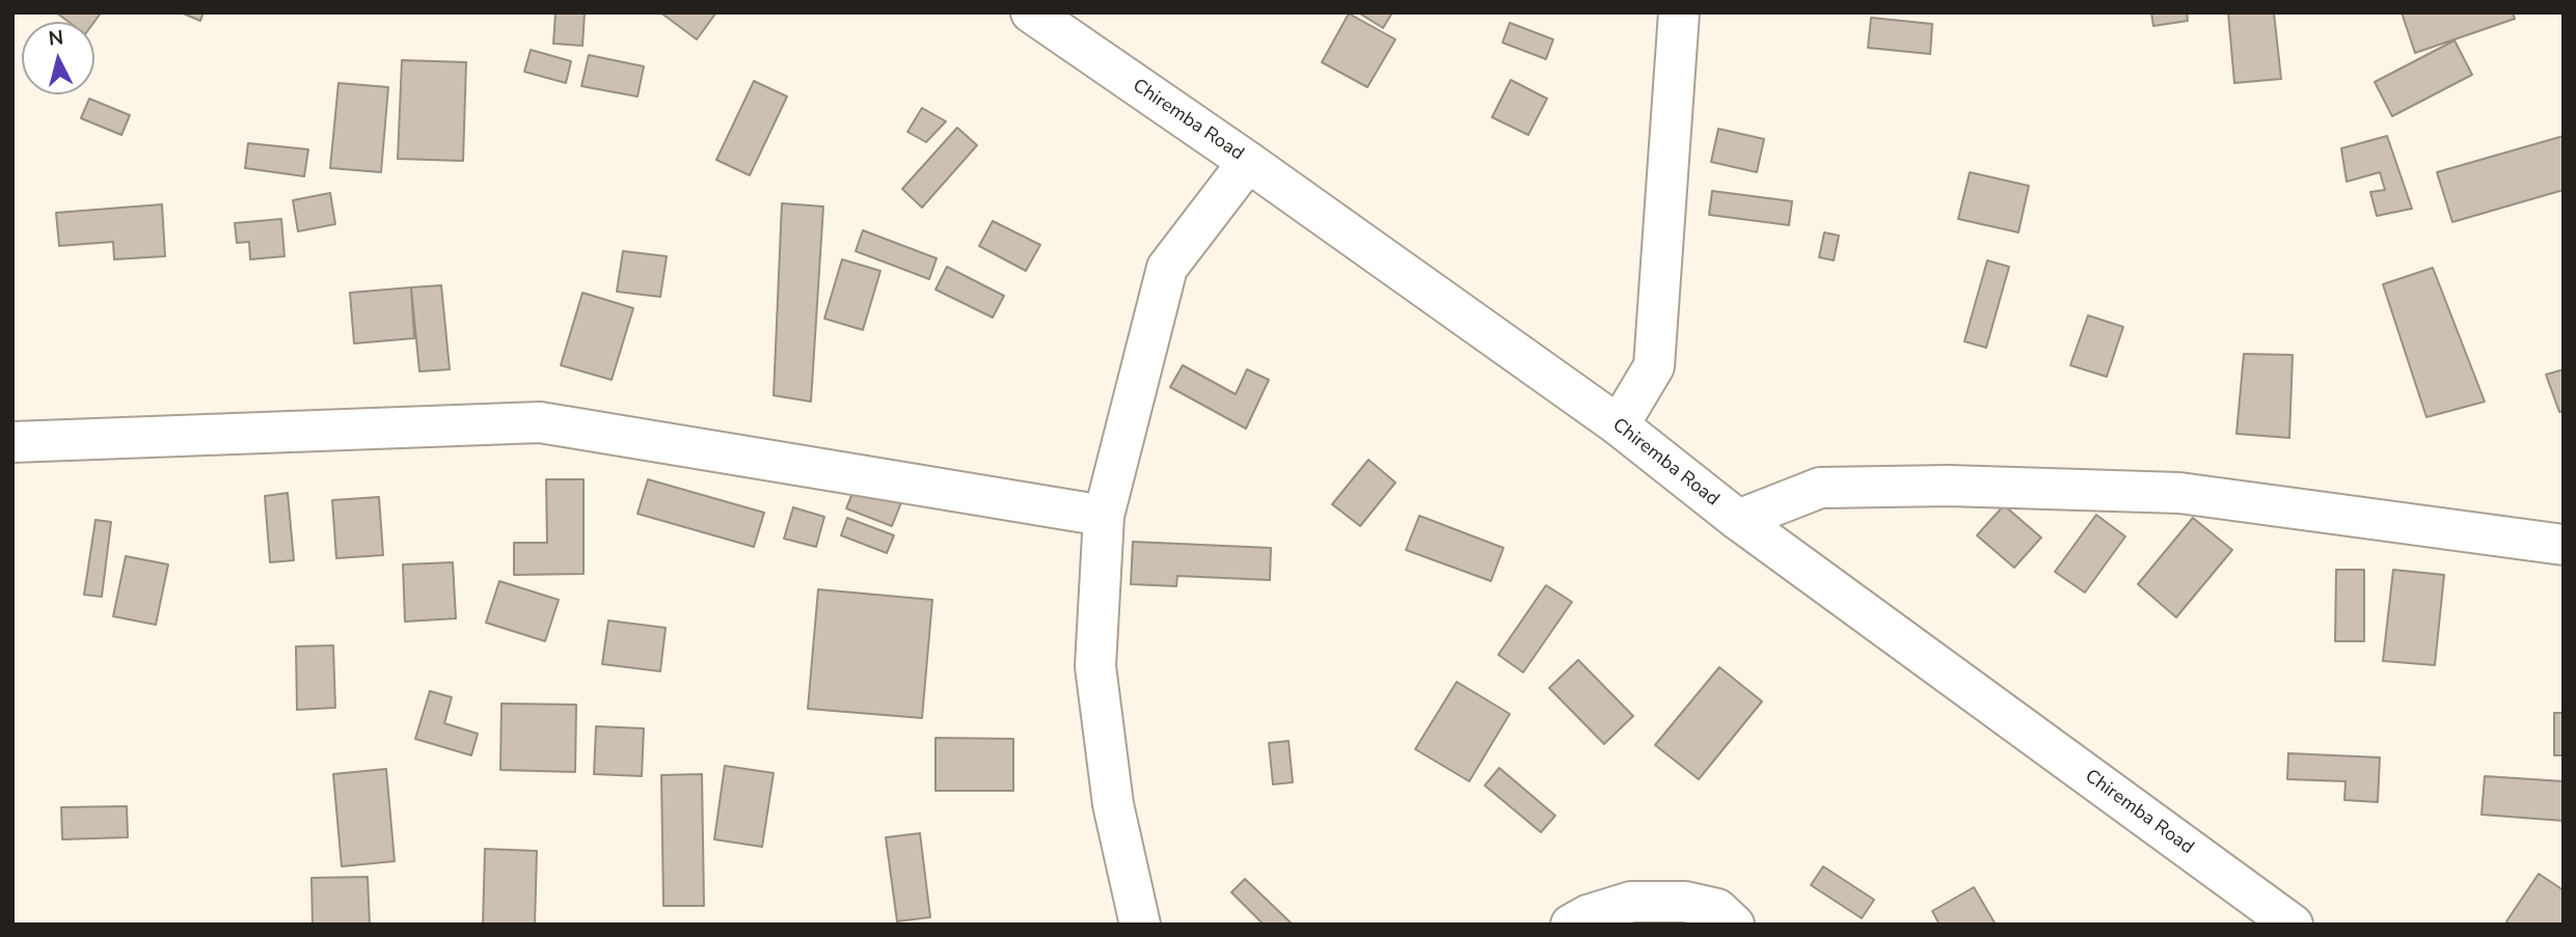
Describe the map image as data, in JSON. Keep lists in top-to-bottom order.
{
  "streets": {
    "street": ["Chiremba Road"]
  },
  "north": "top"
}
